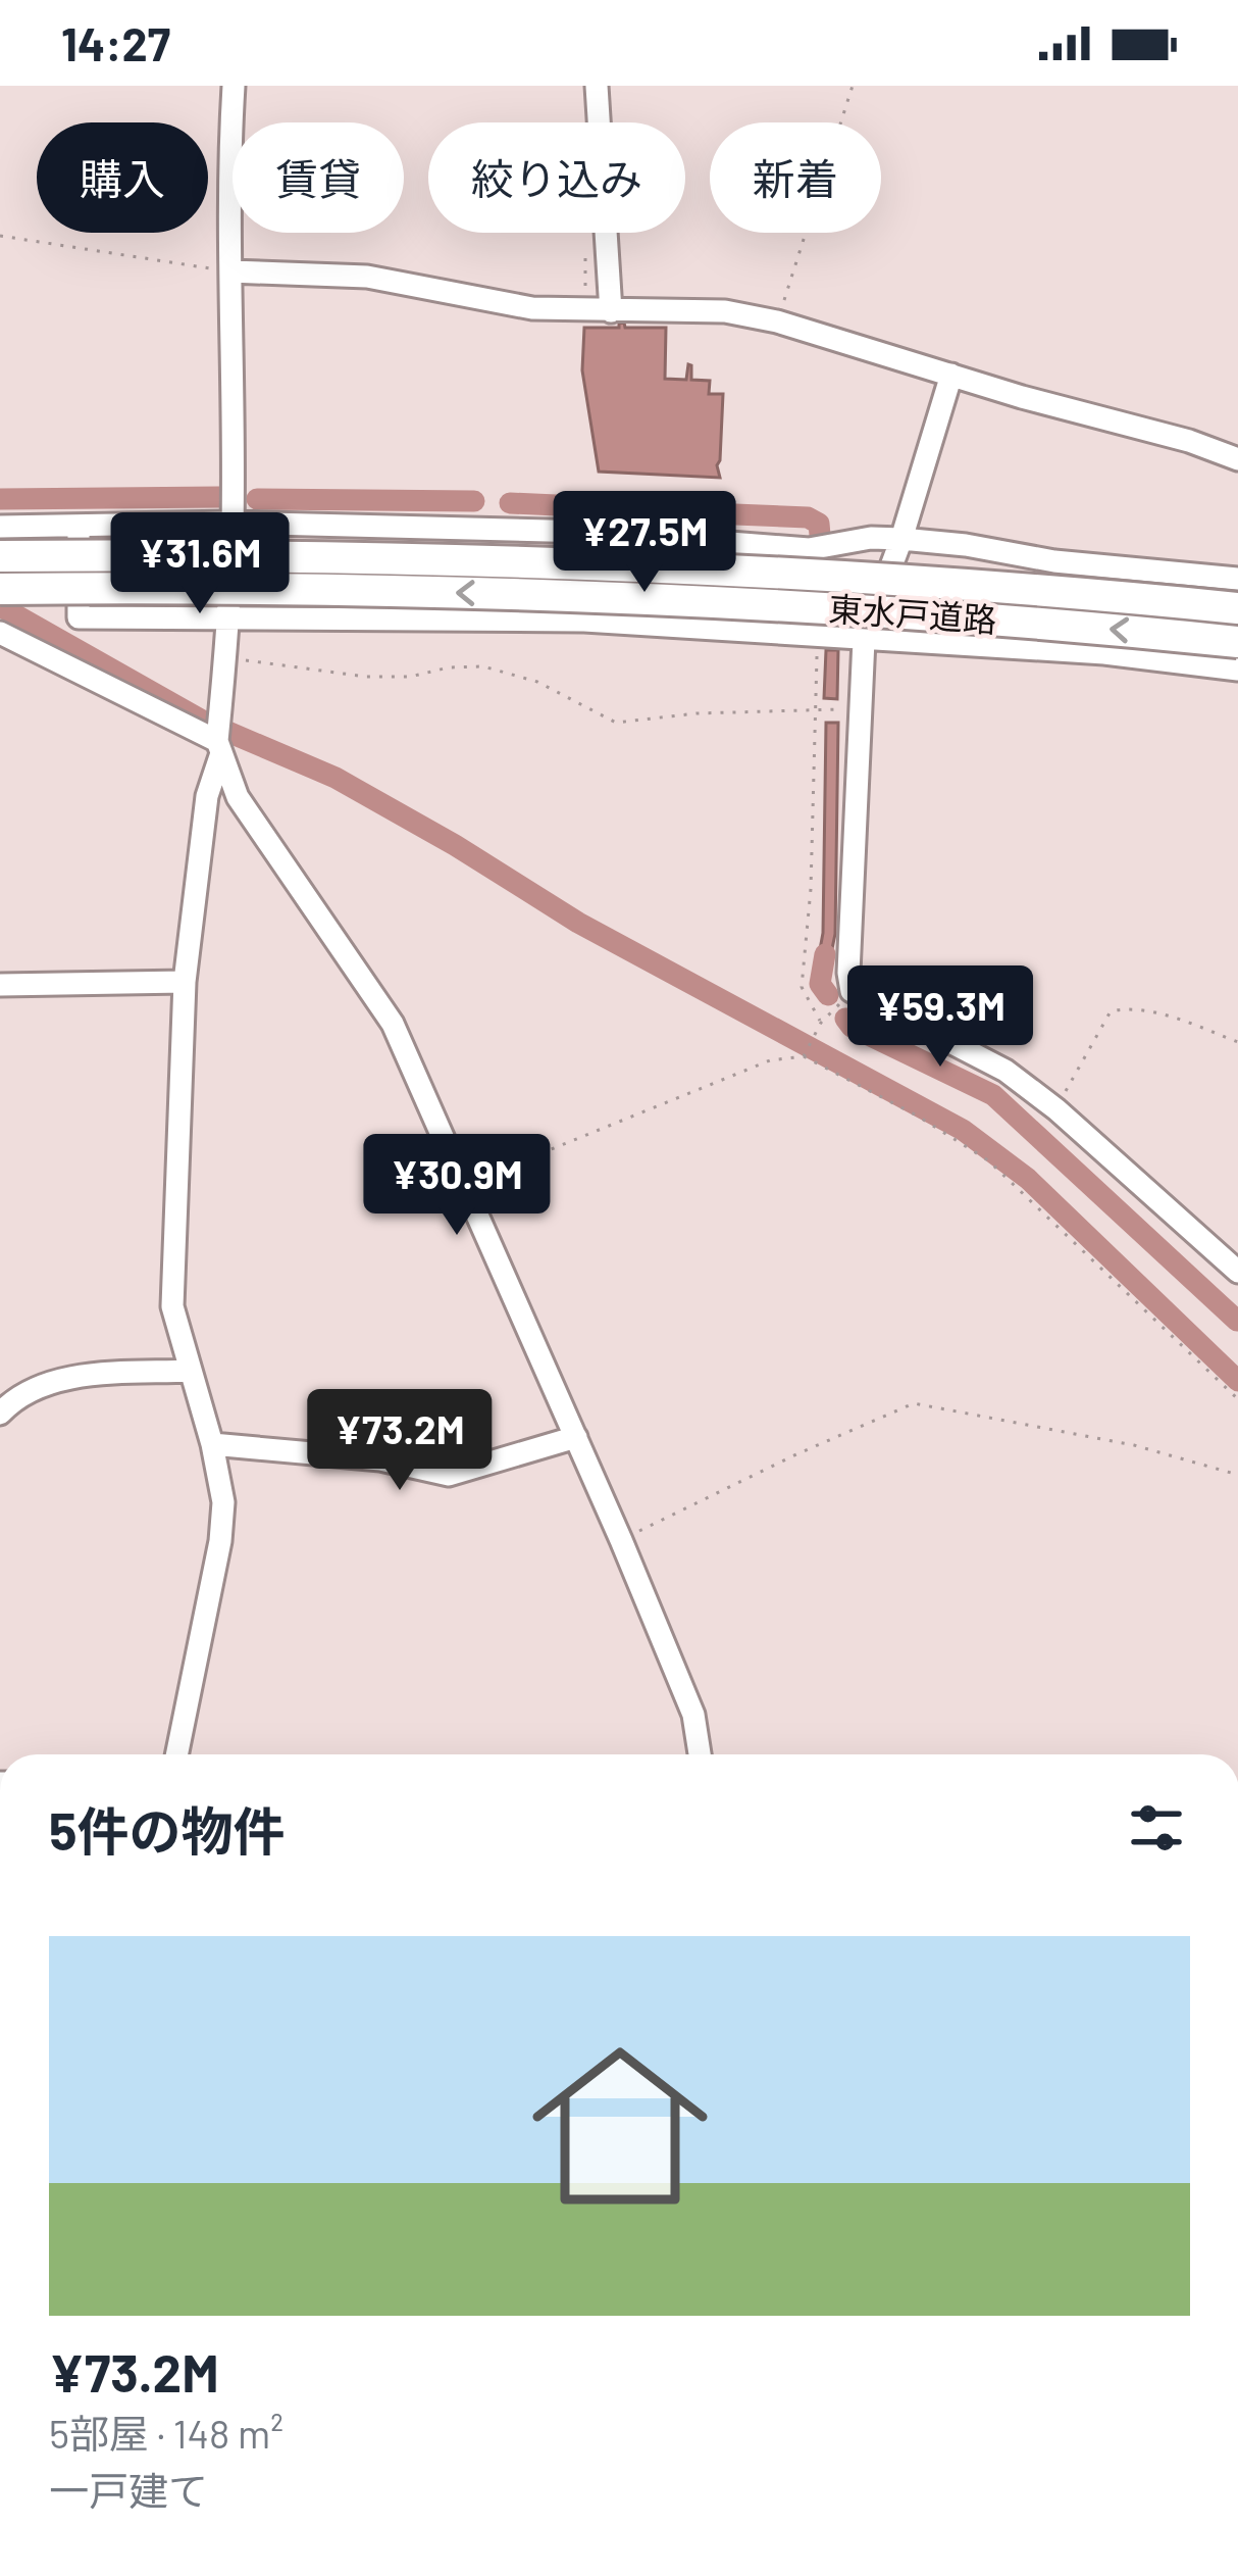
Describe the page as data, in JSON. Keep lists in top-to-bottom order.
{
  "streets": {
    "highway": ["東水戸道路"]
  },
  "page": {
    "status": "14:27",
    "chip": [
      "購入",
      "賃貸",
      "絞り込み",
      "新着"
    ],
    "price": [
      "¥27.5M",
      "¥31.6M",
      "¥59.3M",
      "¥30.9M",
      "¥73.2M"
    ],
    "heading": "5件の物件",
    "list": [
      {
        "name": "¥73.2M",
        "note": "5部屋 · 148 m² · 一戸建て"
      }
    ]
  }
}
